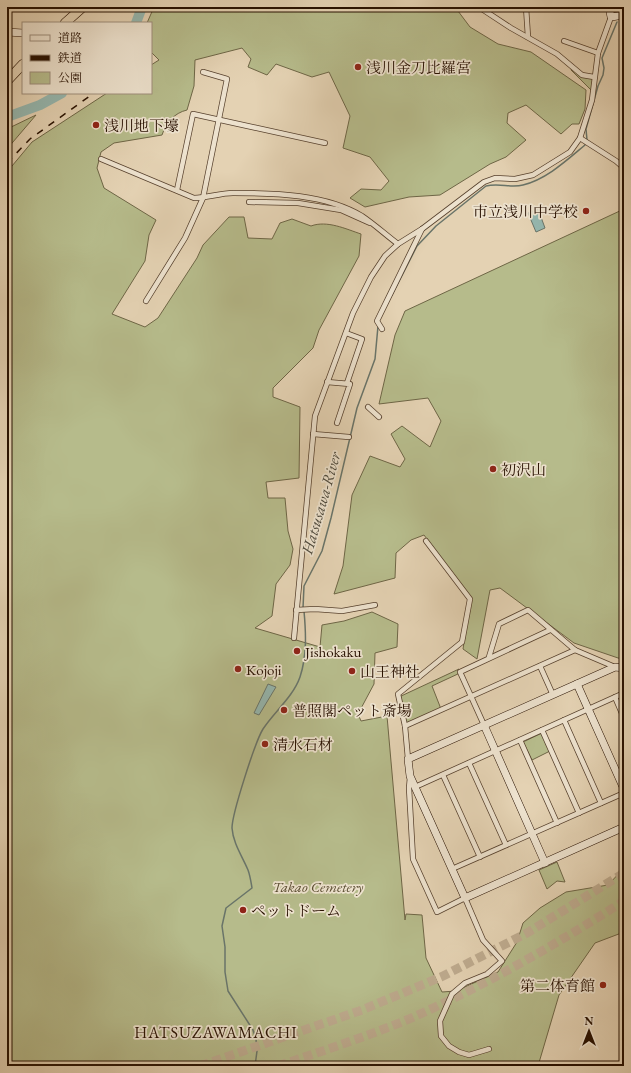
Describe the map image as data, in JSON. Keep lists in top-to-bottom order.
{
  "districts": ["HATSUZAWAMACHI"],
  "water": ["Hatsusawa-River"],
  "parks": ["Takao Cemetery"],
  "places": [
    "浅川金刀比羅宮",
    "浅川地下壕",
    "市立浅川中学校",
    "初沢山",
    "Jishokaku",
    "Kojoji",
    "山王神社",
    "普照閣ペット斎場",
    "清水石材",
    "ペットドーム",
    "第二体育館"
  ],
  "legend": ["道路", "鉄道", "公園"],
  "north": "top"
}
